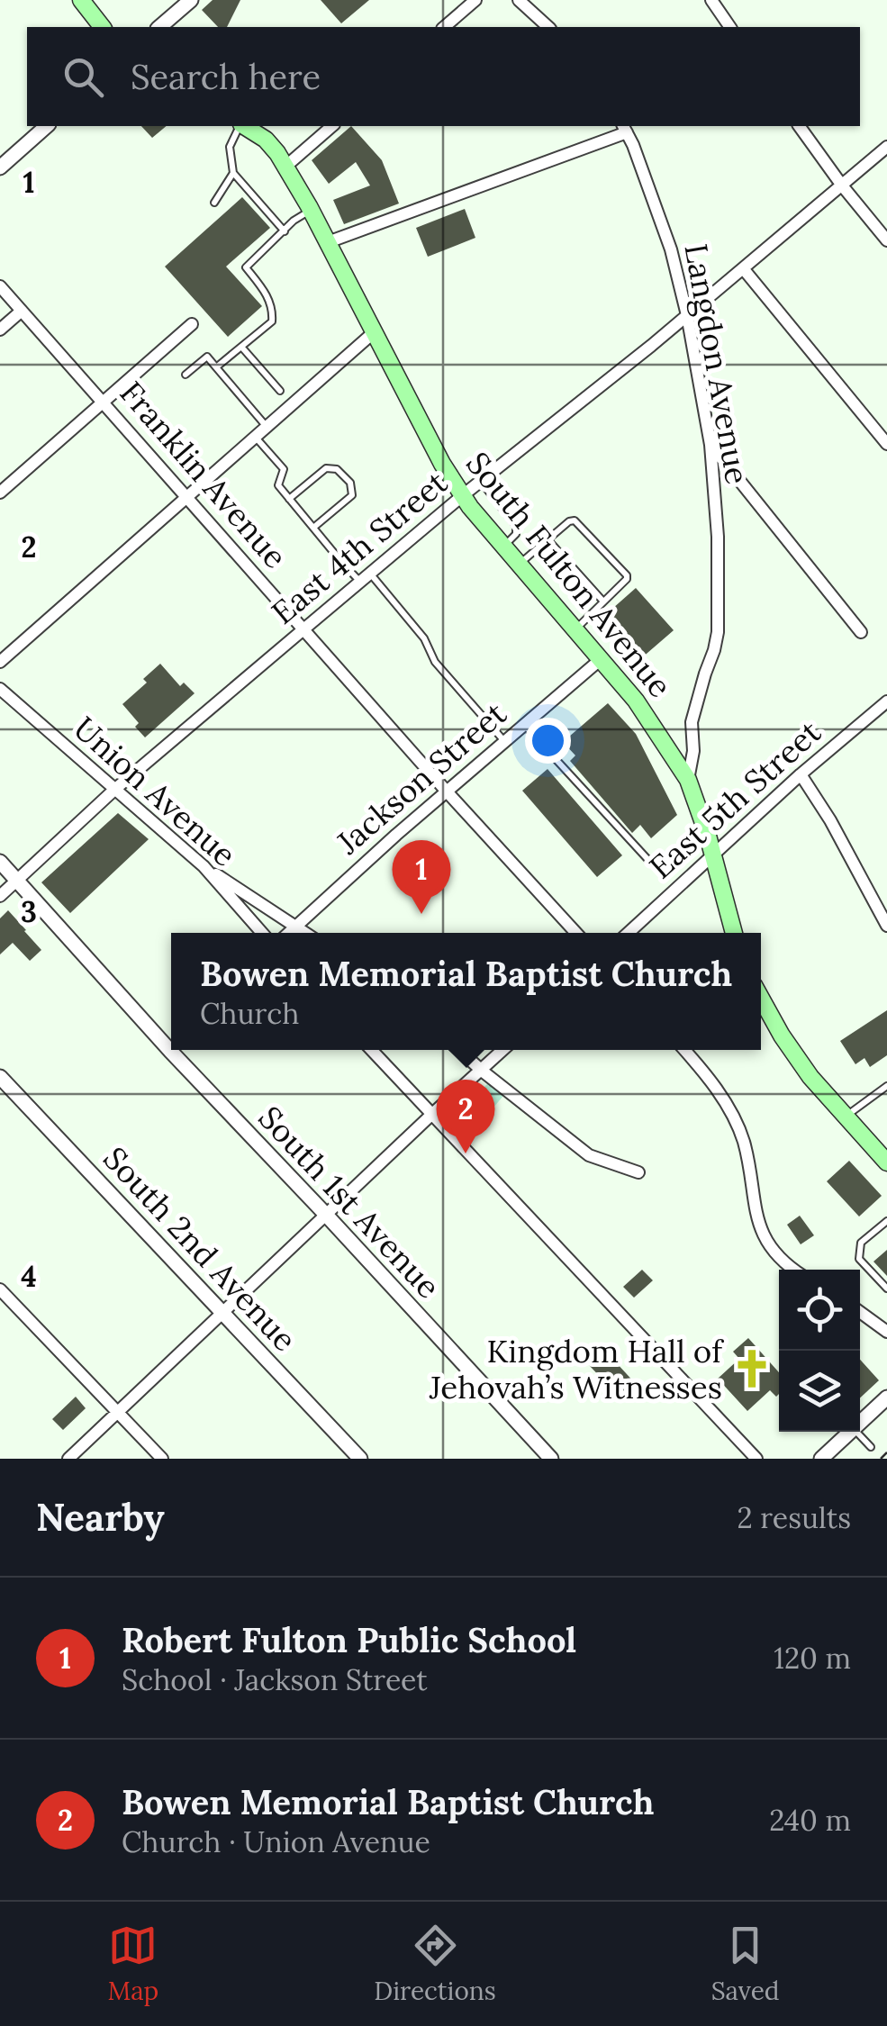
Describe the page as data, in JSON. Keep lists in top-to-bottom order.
{
  "streets": {
    "main road": ["South Fulton Avenue"],
    "street": [
      "Langdon Avenue",
      "Franklin Avenue",
      "East 4th Street",
      "Jackson Street",
      "Union Avenue",
      "East 5th Street",
      "South 1st Avenue",
      "South 2nd Avenue"
    ]
  },
  "crossings": [
    ["Langdon Avenue", "East 4th Street"],
    ["Langdon Avenue", "South Fulton Avenue"],
    ["Franklin Avenue", "East 4th Street"],
    ["Franklin Avenue", "Jackson Street"],
    ["East 4th Street", "South Fulton Avenue"],
    ["East 4th Street", "Union Avenue"],
    ["East 4th Street", "South 1st Avenue"],
    ["South Fulton Avenue", "Jackson Street"],
    ["South Fulton Avenue", "East 5th Street"]
  ],
  "places": {
    "church": ["Kingdom Hall of Jehovah’s Witnesses"]
  },
  "page": {
    "search": "Search here",
    "pins": ["1", "2"],
    "popup": ["Bowen Memorial Baptist Church", "Church"],
    "heading": ["Nearby", "2 results"],
    "list": [
      {
        "mark": "1",
        "name": "Robert Fulton Public School",
        "note": "School · Jackson Street",
        "value": "120 m"
      },
      {
        "mark": "2",
        "name": "Bowen Memorial Baptist Church",
        "note": "Church · Union Avenue",
        "value": "240 m"
      }
    ],
    "nav": ["Map", "Directions", "Saved"]
  },
  "grid": {
    "rows": [
      "1",
      "2",
      "3",
      "4"
    ]
  }
}
